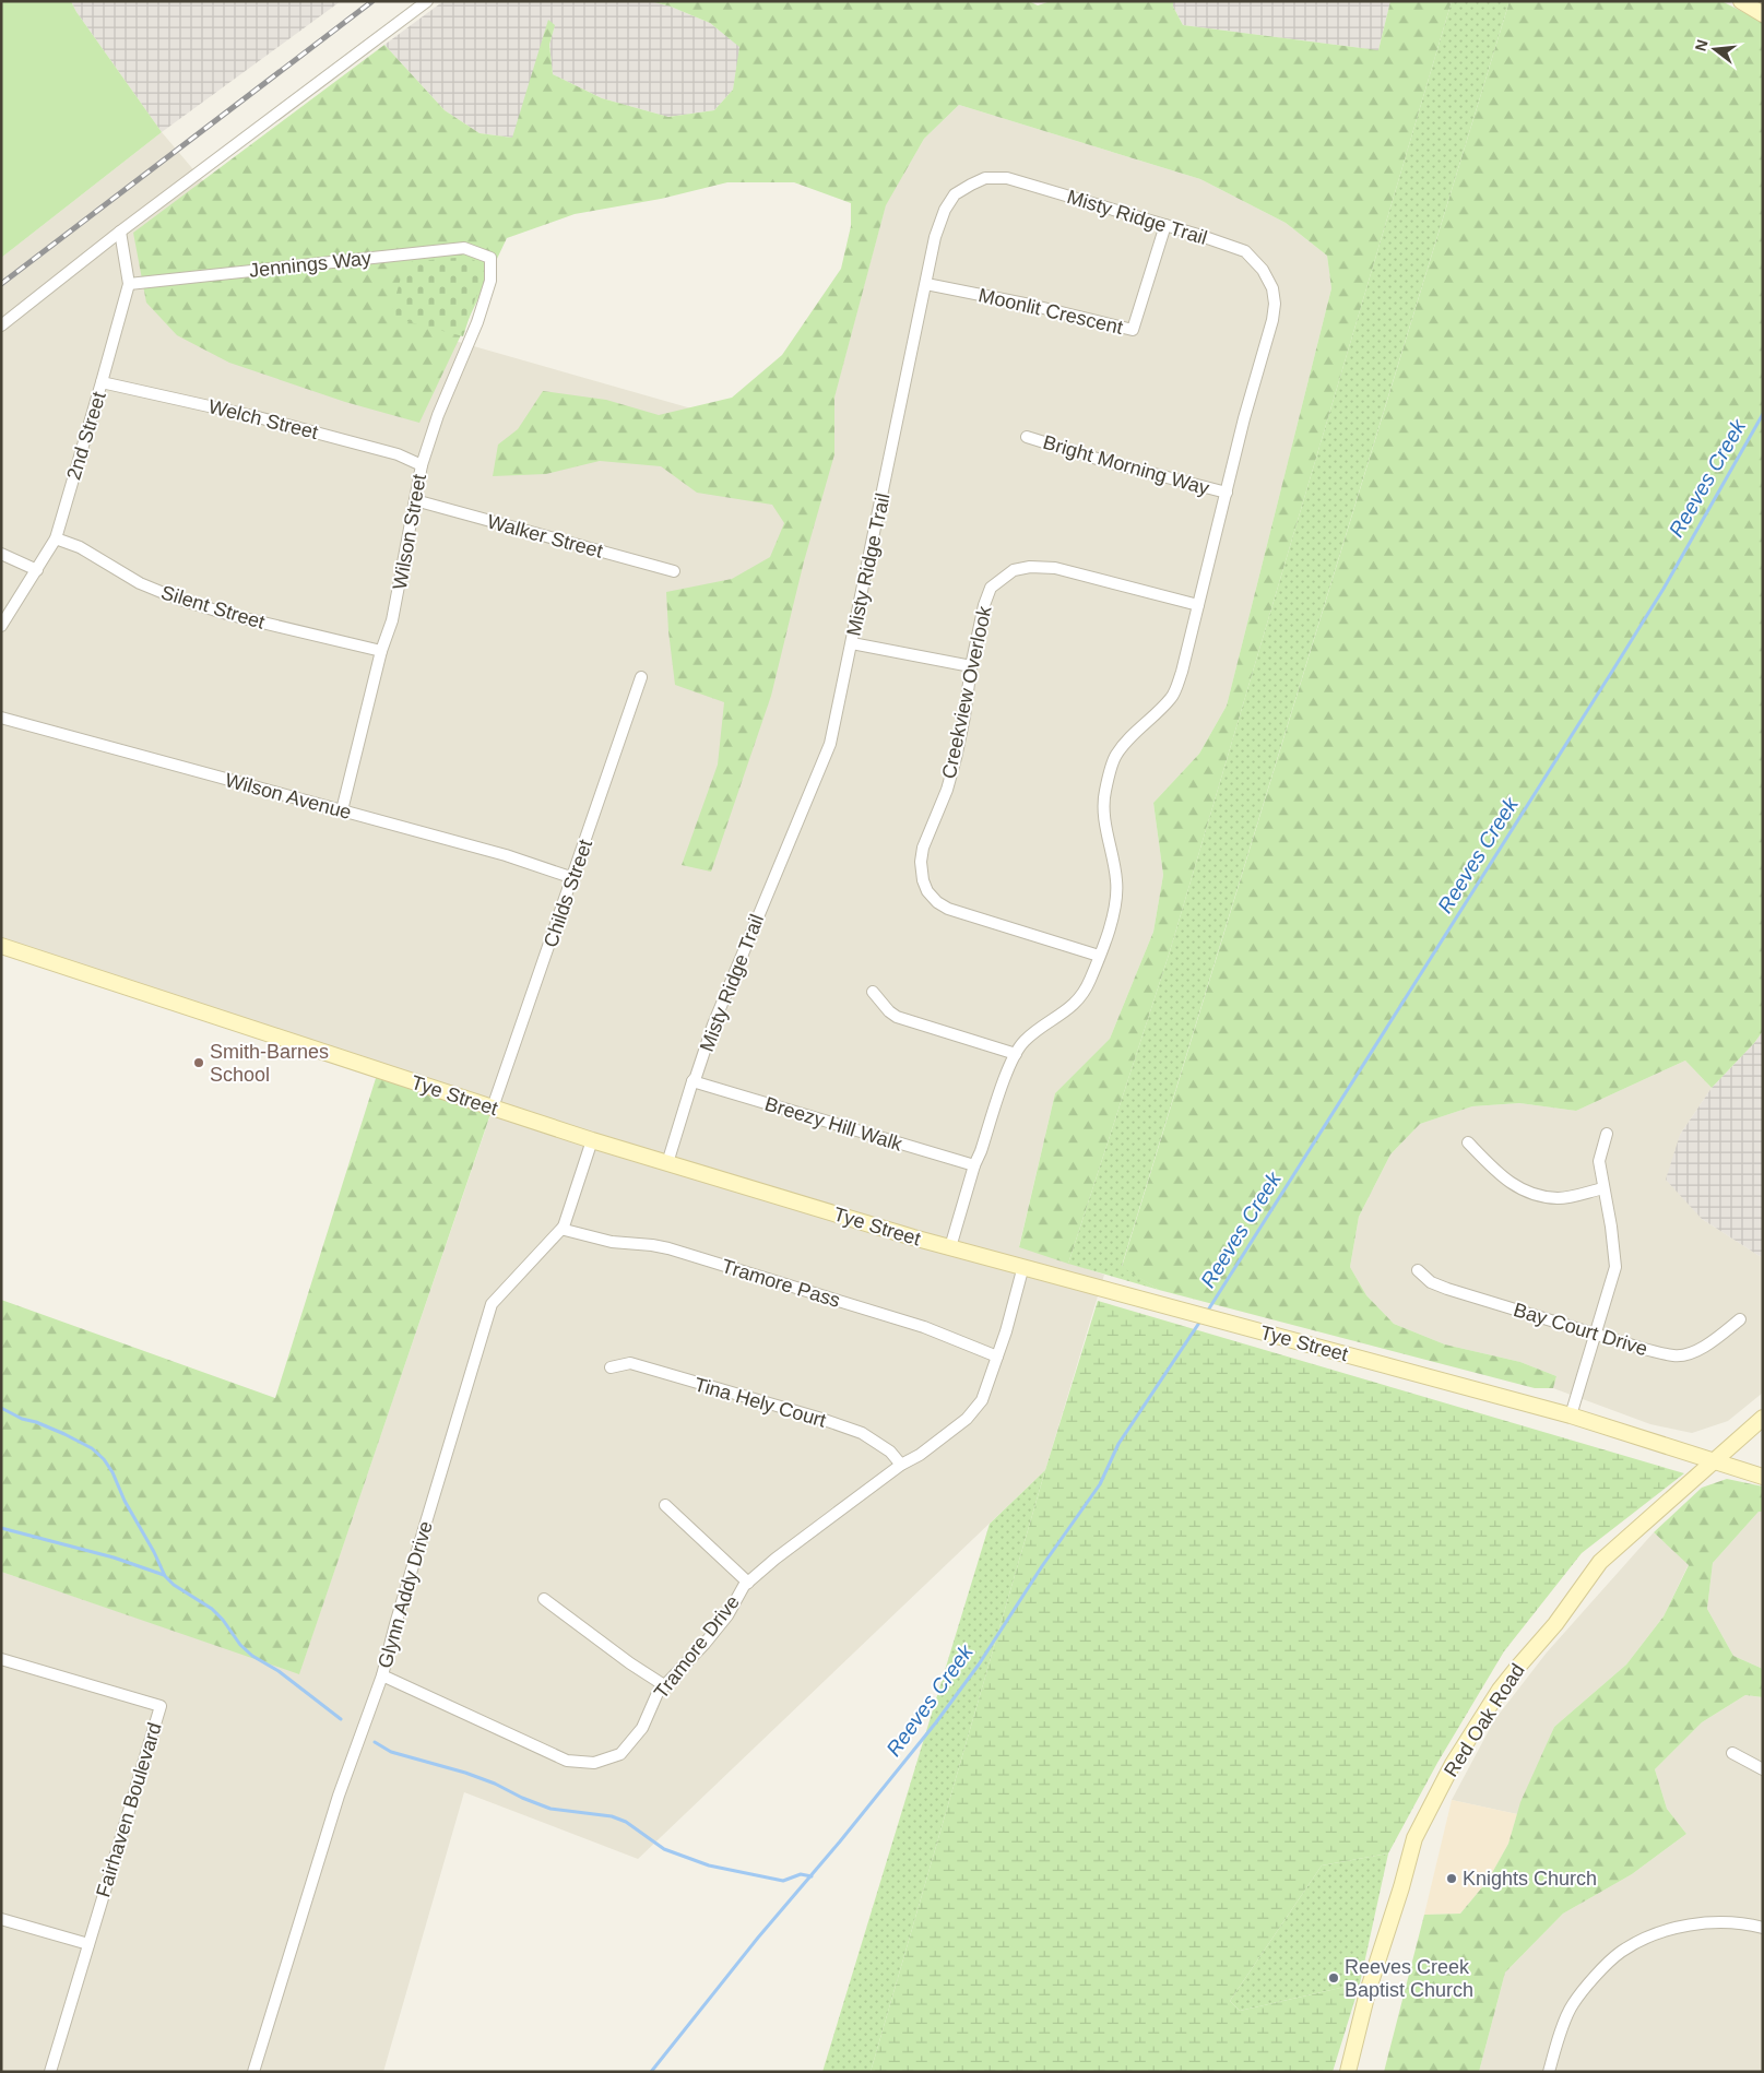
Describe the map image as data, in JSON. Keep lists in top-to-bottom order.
{
  "streets": {
    "street": [
      "Misty Ridge Trail",
      "Jennings Way",
      "Moonlit Crescent",
      "Welch Street",
      "2nd Street",
      "Bright Morning Way",
      "Wilson Street",
      "Walker Street",
      "Silent Street",
      "Creekview Overlook",
      "Wilson Avenue",
      "Childs Street",
      "Tye Street",
      "Breezy Hill Walk",
      "Tramore Pass",
      "Bay Court Drive",
      "Tina Hely Court",
      "Glynn Addy Drive",
      "Tramore Drive",
      "Red Oak Road",
      "Fairhaven Boulevard"
    ]
  },
  "crossings": [
    ["Misty Ridge Trail", "Moonlit Crescent"],
    ["Misty Ridge Trail", "Bright Morning Way"],
    ["Misty Ridge Trail", "Creekview Overlook"],
    ["Misty Ridge Trail", "Tye Street"],
    ["Misty Ridge Trail", "Breezy Hill Walk"],
    ["Jennings Way", "2nd Street"],
    ["Jennings Way", "Wilson Street"],
    ["Welch Street", "2nd Street"],
    ["Welch Street", "Wilson Street"],
    ["2nd Street", "Silent Street"],
    ["Wilson Street", "Walker Street"],
    ["Wilson Street", "Silent Street"],
    ["Wilson Street", "Wilson Avenue"],
    ["Wilson Avenue", "Childs Street"],
    ["Childs Street", "Tye Street"],
    ["Tye Street", "Glynn Addy Drive"],
    ["Tye Street", "Tramore Drive"],
    ["Tye Street", "Red Oak Road"],
    ["Tramore Pass", "Glynn Addy Drive"],
    ["Tramore Pass", "Tramore Drive"],
    ["Tina Hely Court", "Tramore Drive"],
    ["Glynn Addy Drive", "Tramore Drive"]
  ],
  "water": ["Reeves Creek"],
  "places": ["Smith-Barnes School", "Knights Church", "Reeves Creek Baptist Church"],
  "north": "left"
}
